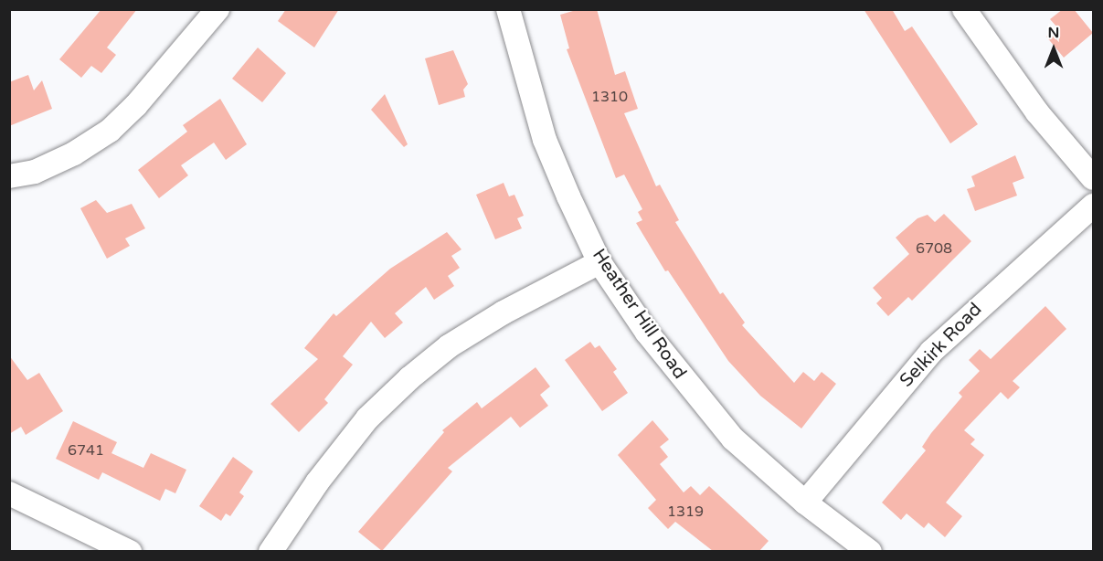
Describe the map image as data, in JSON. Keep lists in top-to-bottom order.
{
  "streets": {
    "street": ["Heather Hill Road", "Selkirk Road"]
  },
  "crossings": [
    ["Heather Hill Road", "Selkirk Road"]
  ],
  "house_numbers": [
    "1310",
    "6708",
    "6741",
    "1319"
  ],
  "north": "top"
}
